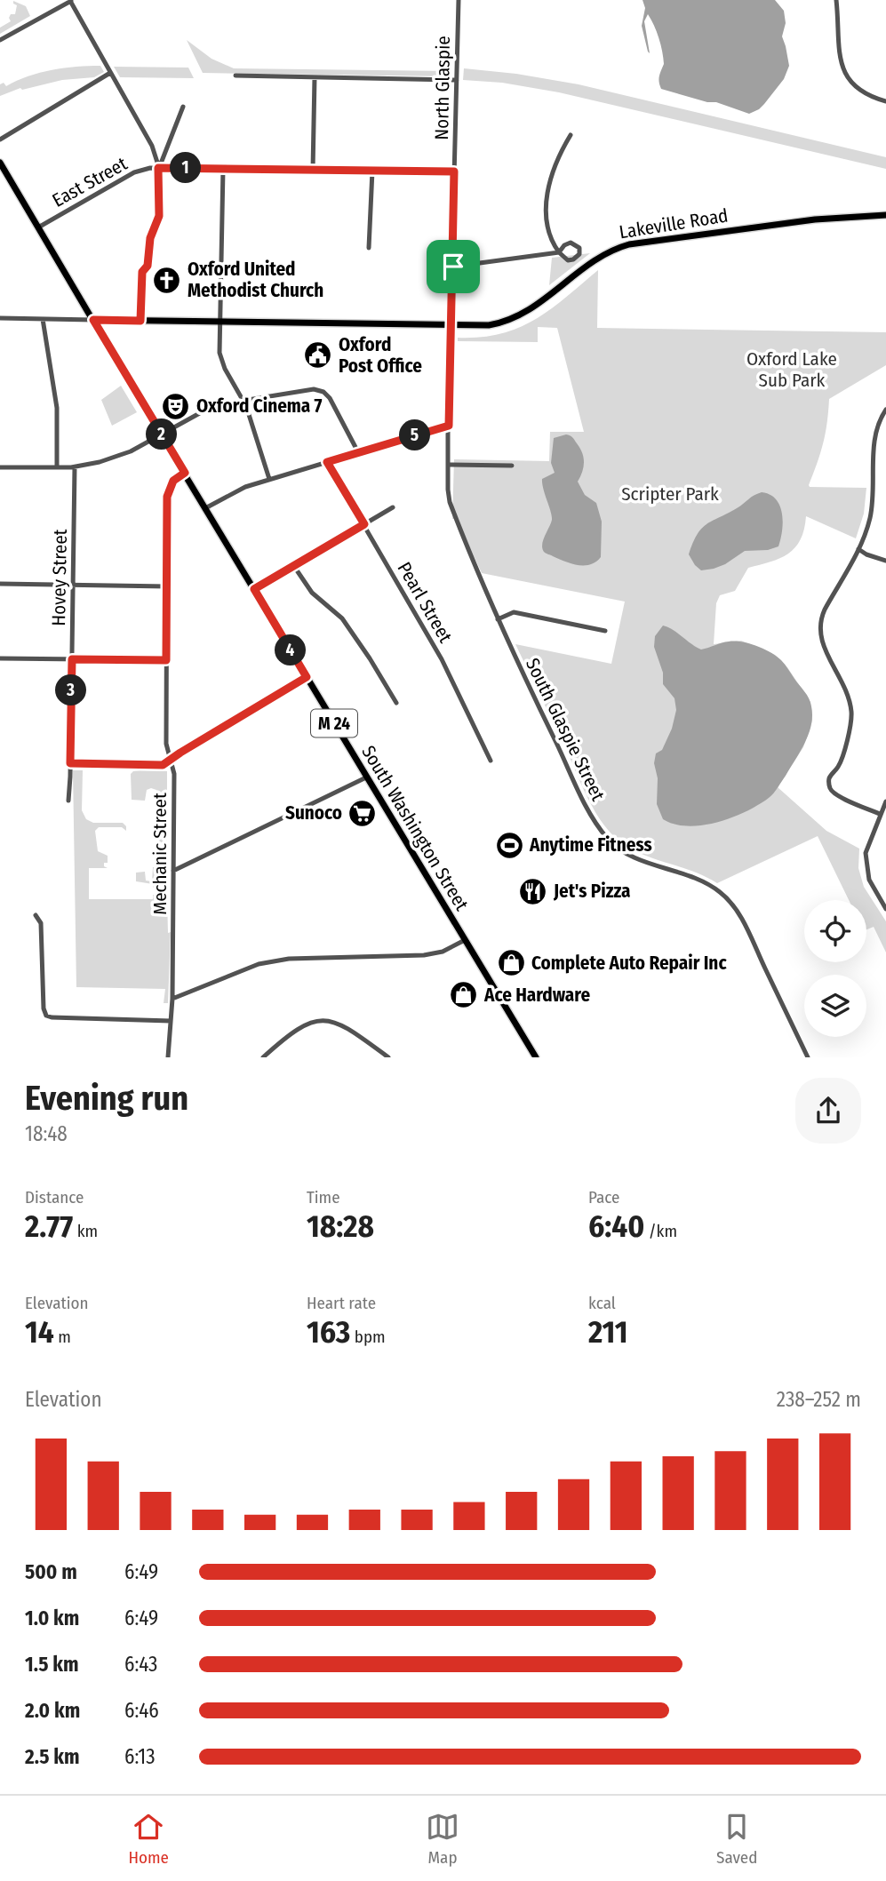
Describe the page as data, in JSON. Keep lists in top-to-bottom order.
{
  "streets": {
    "main road": ["Lakeville Road", "M 24", "South Washington Street"],
    "street": [
      "North Glaspie",
      "East Street",
      "Hovey Street",
      "Pearl Street",
      "South Glaspie Street",
      "Mechanic Street"
    ]
  },
  "crossings": [
    ["North Glaspie", "East Street"],
    ["North Glaspie", "Lakeville Road"],
    ["North Glaspie", "South Glaspie Street"],
    ["East Street", "M 24"],
    ["Lakeville Road", "M 24"],
    ["Lakeville Road", "South Glaspie Street"],
    ["Lakeville Road", "South Washington Street"],
    ["M 24", "South Washington Street"],
    ["South Washington Street", "Mechanic Street"]
  ],
  "parks": ["Oxford Lake Sub Park", "Scripter Park"],
  "places": {
    "church": ["Oxford United Methodist Church"],
    "public building": ["Oxford Post Office"],
    "theatre": ["Oxford Cinema 7"],
    "supermarket": ["Sunoco"],
    "sports": ["Anytime Fitness"],
    "restaurant": ["Jet's Pizza"],
    "shop": ["Complete Auto Repair Inc", "Ace Hardware"]
  },
  "page": {
    "pins": [
      "1",
      "2",
      "5",
      "4",
      "3"
    ],
    "heading": ["Evening run", "18:48"],
    "stats": [
      ["Distance", "2.77 km"],
      ["Time", "18:28"],
      ["Pace", "6:40 /km"],
      ["Elevation", "14 m"],
      ["Heart rate", "163 bpm"],
      ["kcal", "211"]
    ],
    "chart": ["Elevation", "238–252 m"],
    "list": [
      {
        "name": "500 m",
        "note": "6:49"
      },
      {
        "name": "1.0 km",
        "note": "6:49"
      },
      {
        "name": "1.5 km",
        "note": "6:43"
      },
      {
        "name": "2.0 km",
        "note": "6:46"
      },
      {
        "name": "2.5 km",
        "note": "6:13"
      }
    ],
    "tabs": ["Home", "Map", "Saved"]
  }
}
